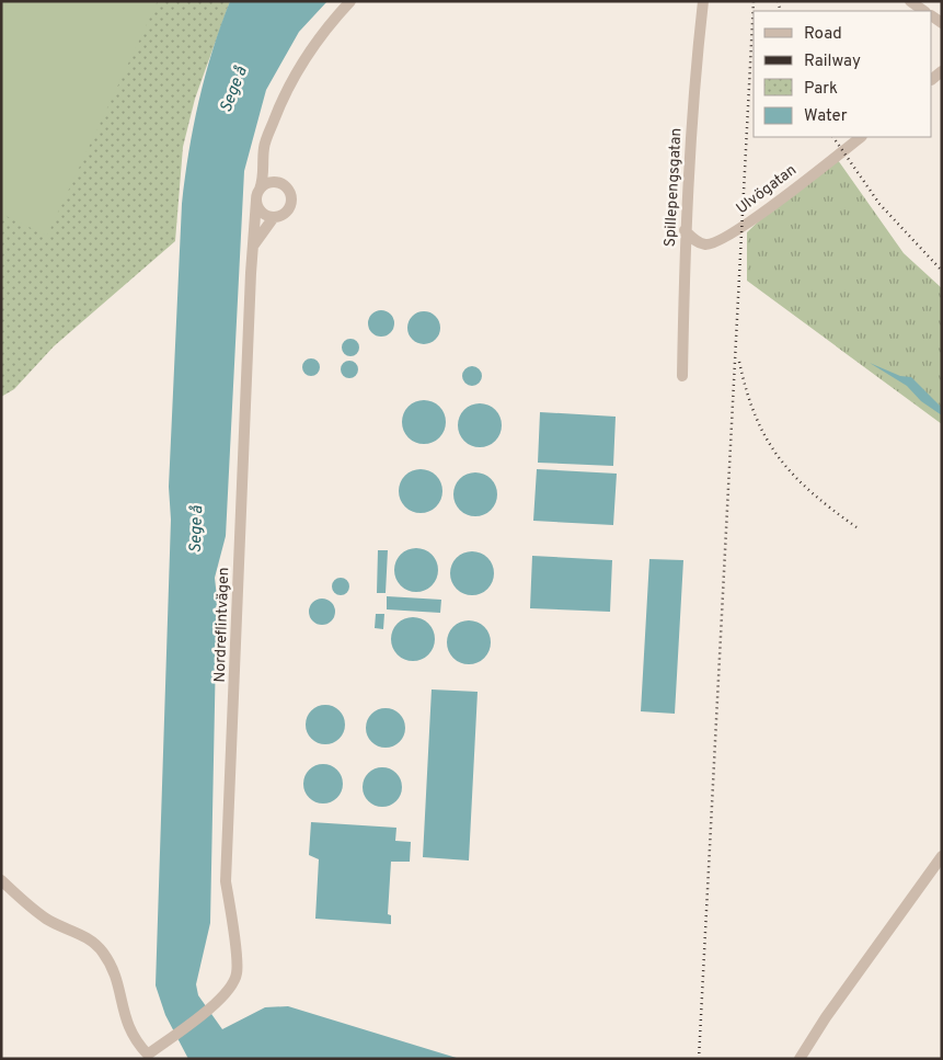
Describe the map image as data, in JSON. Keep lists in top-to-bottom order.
{
  "streets": {
    "street": ["Spillepengsgatan", "Ulvögatan", "Nordreflintvägen"]
  },
  "crossings": [
    ["Spillepengsgatan", "Ulvögatan"]
  ],
  "water": ["Sege å"],
  "legend": [
    "Road",
    "Railway",
    "Park",
    "Water"
  ]
}
